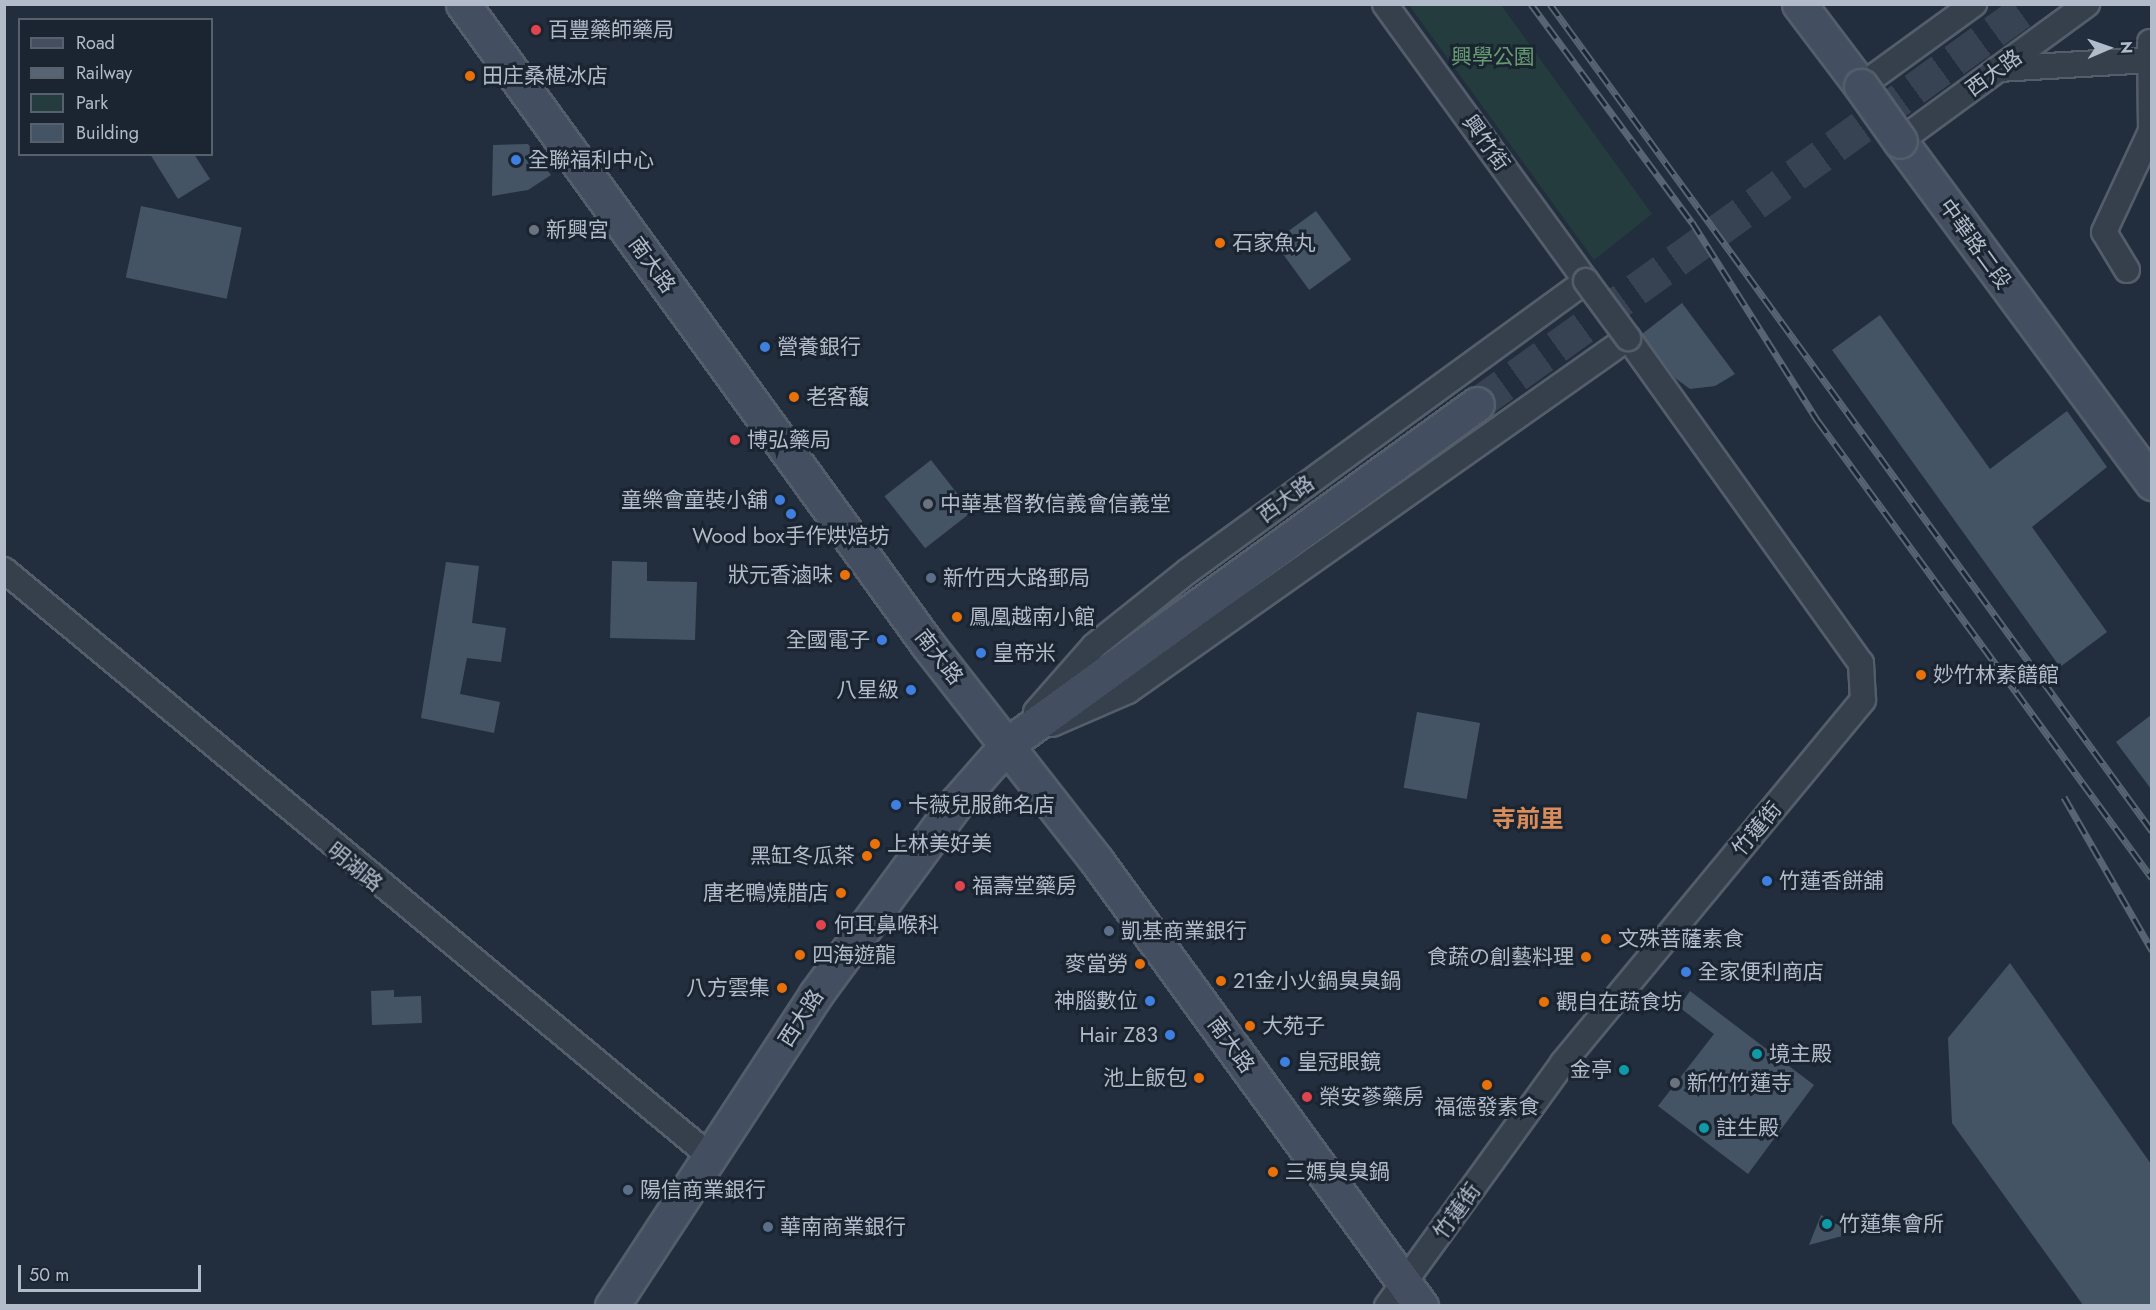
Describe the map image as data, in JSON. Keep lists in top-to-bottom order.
{
  "streets": {
    "street": [
      "西大路",
      "興竹街",
      "中華路二段",
      "南大路",
      "竹蓮街",
      "明湖路"
    ]
  },
  "crossings": [
    ["西大路", "興竹街"],
    ["西大路", "中華路二段"],
    ["西大路", "南大路"],
    ["西大路", "竹蓮街"],
    ["西大路", "明湖路"],
    ["興竹街", "竹蓮街"],
    ["南大路", "竹蓮街"]
  ],
  "districts": ["寺前里"],
  "parks": ["興學公園"],
  "places": [
    "百豐藥師藥局",
    "田庄桑椹冰店",
    "全聯福利中心",
    "新興宮",
    "石家魚丸",
    "營養銀行",
    "老客馥",
    "博弘藥局",
    "童樂會童裝小舖",
    "中華基督教信義會信義堂",
    "Wood box手作烘焙坊",
    "狀元香滷味",
    "新竹西大路郵局",
    "鳳凰越南小館",
    "全國電子",
    "皇帝米",
    "妙竹林素饍館",
    "八星級",
    "卡薇兒服飾名店",
    "上林美好美",
    "黑缸冬瓜茶",
    "竹蓮香餅舖",
    "福壽堂藥房",
    "唐老鴨燒腊店",
    "何耳鼻喉科",
    "凱基商業銀行",
    "文殊菩薩素食",
    "四海遊龍",
    "食蔬の創藝料理",
    "麥當勞",
    "全家便利商店",
    "21金小火鍋臭臭鍋",
    "八方雲集",
    "神腦數位",
    "觀自在蔬食坊",
    "大苑子",
    "Hair Z83",
    "境主殿",
    "皇冠眼鏡",
    "金亭",
    "池上飯包",
    "新竹竹蓮寺",
    "福德發素食",
    "榮安蔘藥房",
    "註生殿",
    "三媽臭臭鍋",
    "陽信商業銀行",
    "竹蓮集會所",
    "華南商業銀行"
  ],
  "legend": [
    "Road",
    "Railway",
    "Park",
    "Building"
  ],
  "scale_bar": "50 m",
  "north": "right"
}
